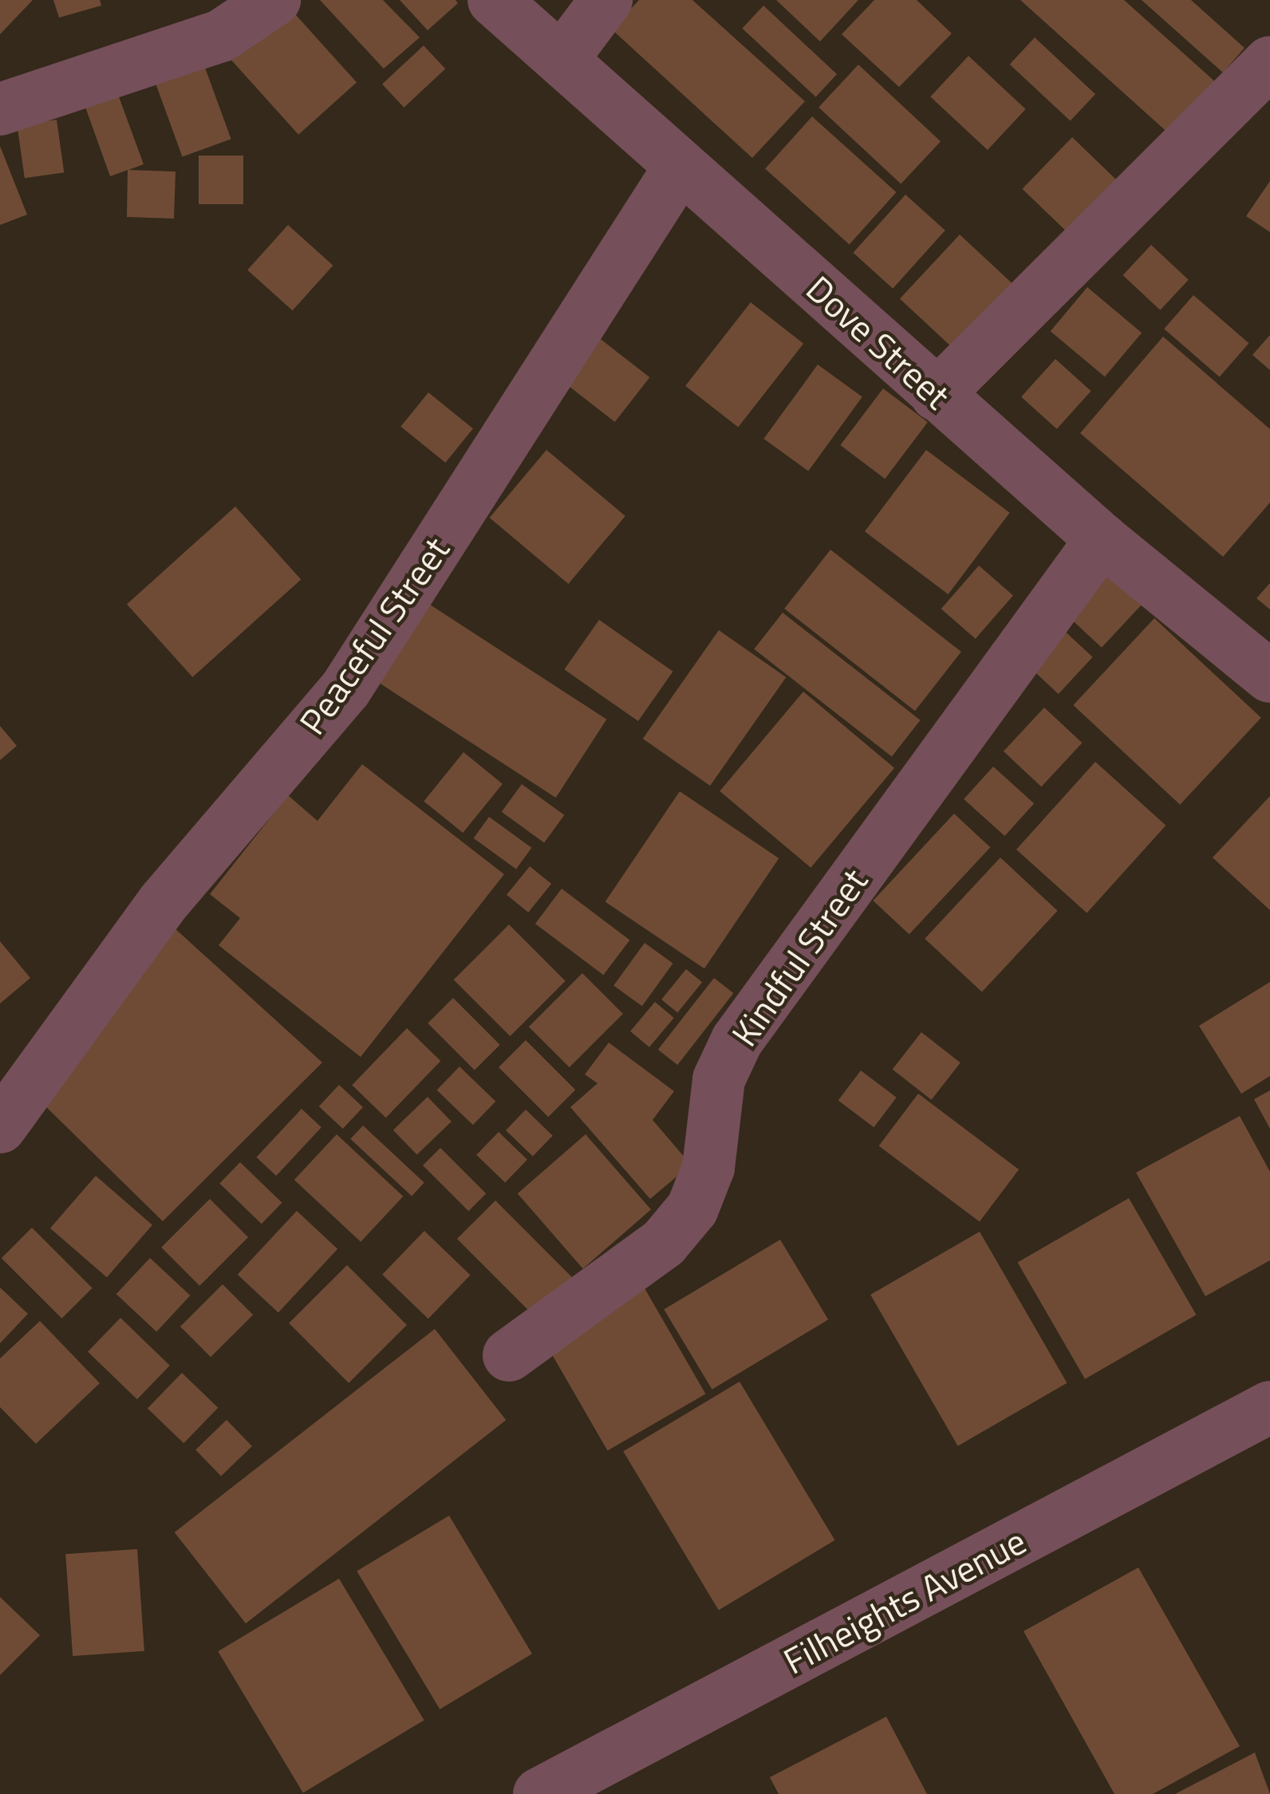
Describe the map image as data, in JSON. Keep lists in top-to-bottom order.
{
  "streets": {
    "street": [
      "Dove Street",
      "Peaceful Street",
      "Kindful Street",
      "Filheights Avenue"
    ]
  },
  "crossings": [
    ["Dove Street", "Peaceful Street"],
    ["Dove Street", "Kindful Street"]
  ]
}
